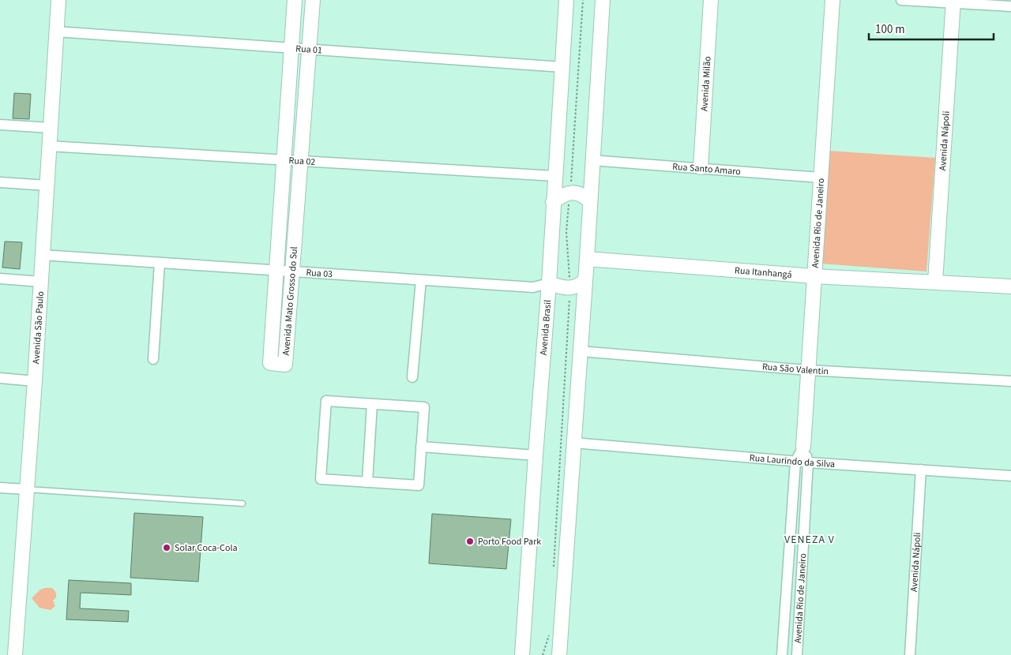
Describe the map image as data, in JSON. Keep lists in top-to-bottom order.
{
  "streets": {
    "street": [
      "Rua 01",
      "Avenida Milão",
      "Avenida Nápoli",
      "Rua 02",
      "Rua Santo Amaro",
      "Avenida Rio de Janeiro",
      "Rua Itanhangá",
      "Rua 03",
      "Avenida Mato Grosso do Sul",
      "Avenida São Paulo",
      "Avenida Brasil",
      "Rua São Valentin",
      "Rua Laurindo da Silva"
    ]
  },
  "crossings": [
    ["Rua 01", "Avenida Mato Grosso do Sul"],
    ["Rua 01", "Avenida São Paulo"],
    ["Rua 01", "Avenida Brasil"],
    ["Avenida Milão", "Rua Santo Amaro"],
    ["Avenida Nápoli", "Rua Itanhangá"],
    ["Avenida Nápoli", "Rua Laurindo da Silva"],
    ["Rua 02", "Avenida Mato Grosso do Sul"],
    ["Rua 02", "Avenida São Paulo"],
    ["Rua 02", "Avenida Brasil"],
    ["Rua Santo Amaro", "Avenida Rio de Janeiro"],
    ["Avenida Rio de Janeiro", "Rua Itanhangá"],
    ["Avenida Rio de Janeiro", "Rua São Valentin"],
    ["Avenida Rio de Janeiro", "Rua Laurindo da Silva"],
    ["Rua 03", "Avenida Mato Grosso do Sul"],
    ["Rua 03", "Avenida São Paulo"],
    ["Rua 03", "Avenida Brasil"]
  ],
  "districts": ["VENEZA V"],
  "places": ["Porto Food Park", "Solar Coca-Cola"],
  "scale_bar": "100 m"
}
